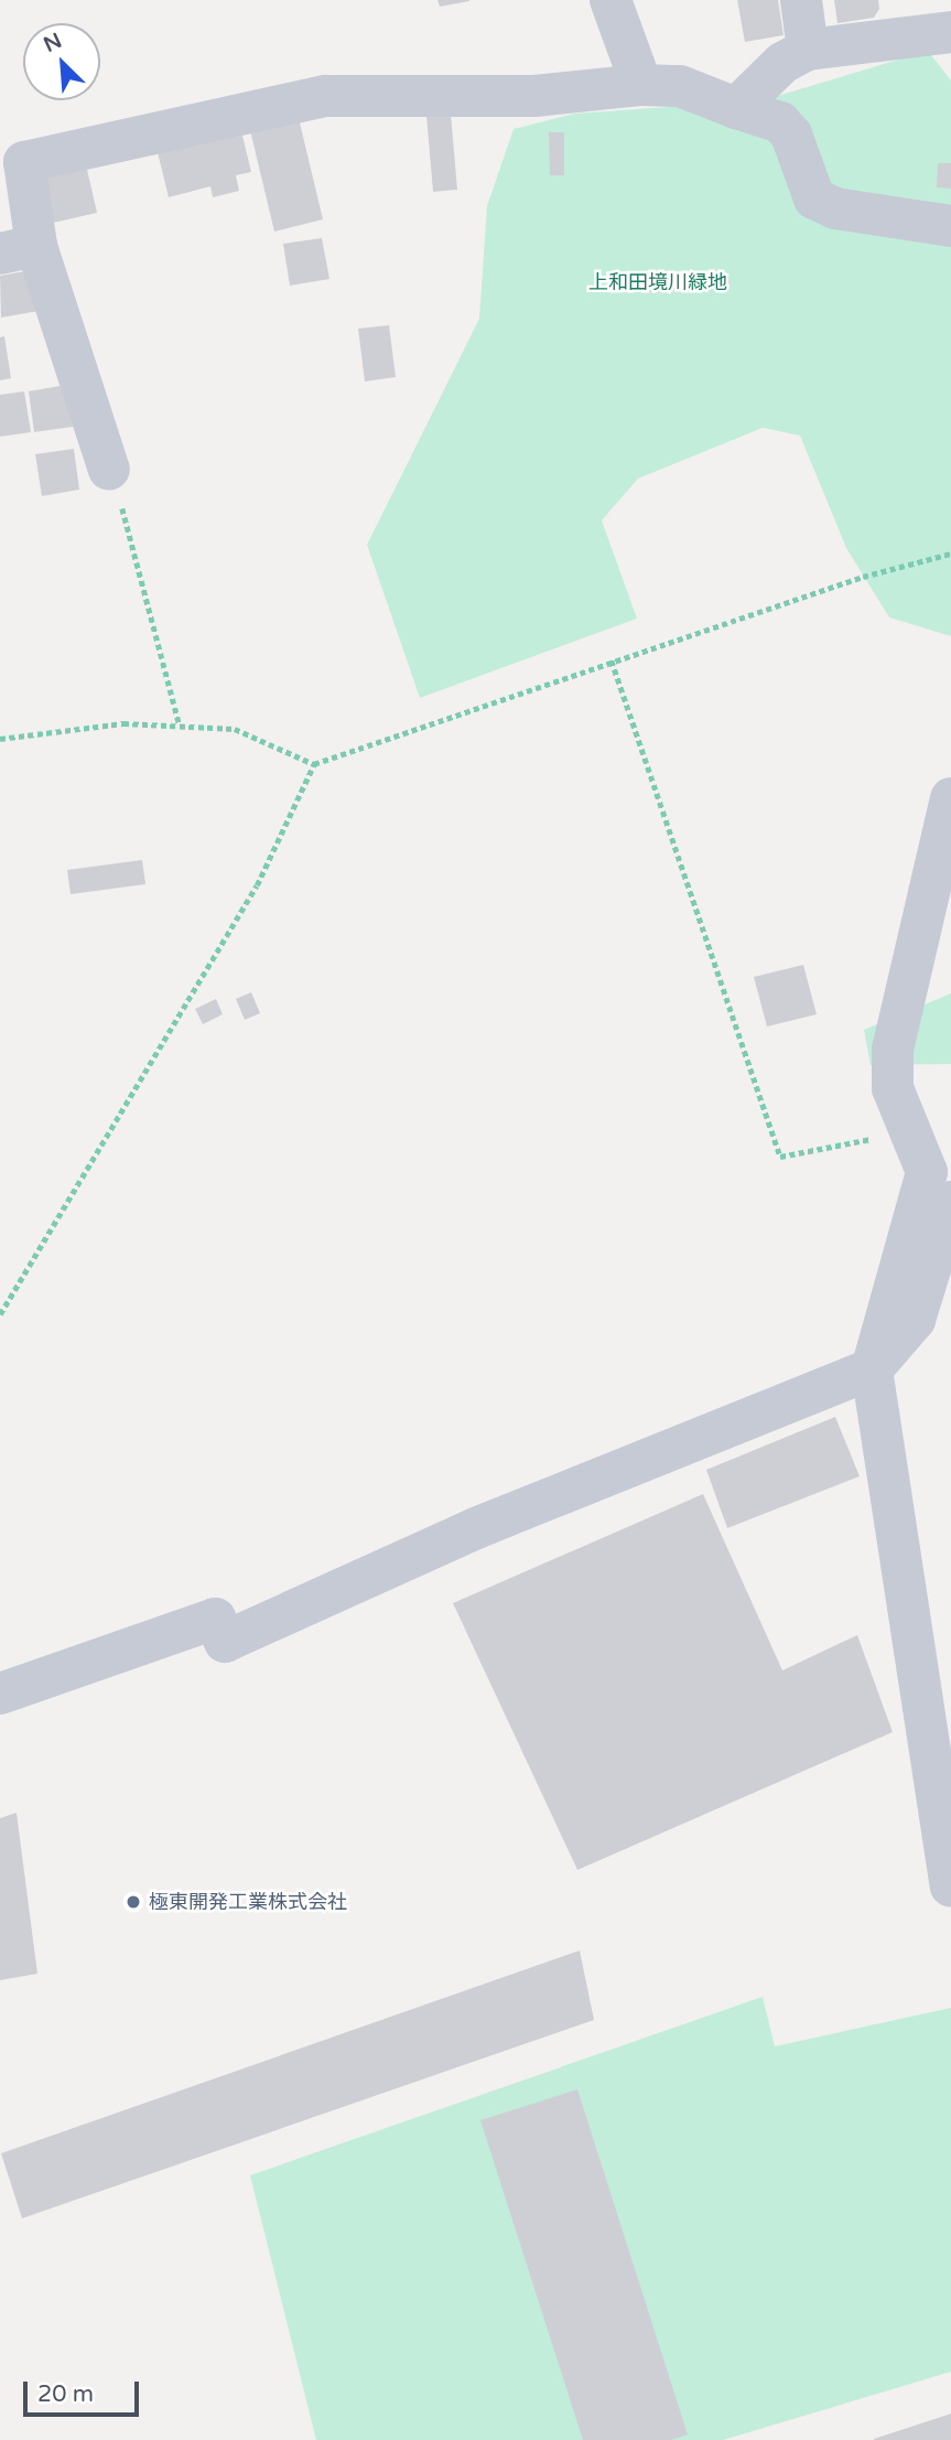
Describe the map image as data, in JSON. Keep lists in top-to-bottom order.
{
  "parks": ["上和田境川緑地"],
  "places": ["極東開発工業株式会社"],
  "scale_bar": "20 m",
  "north": "top left"
}
